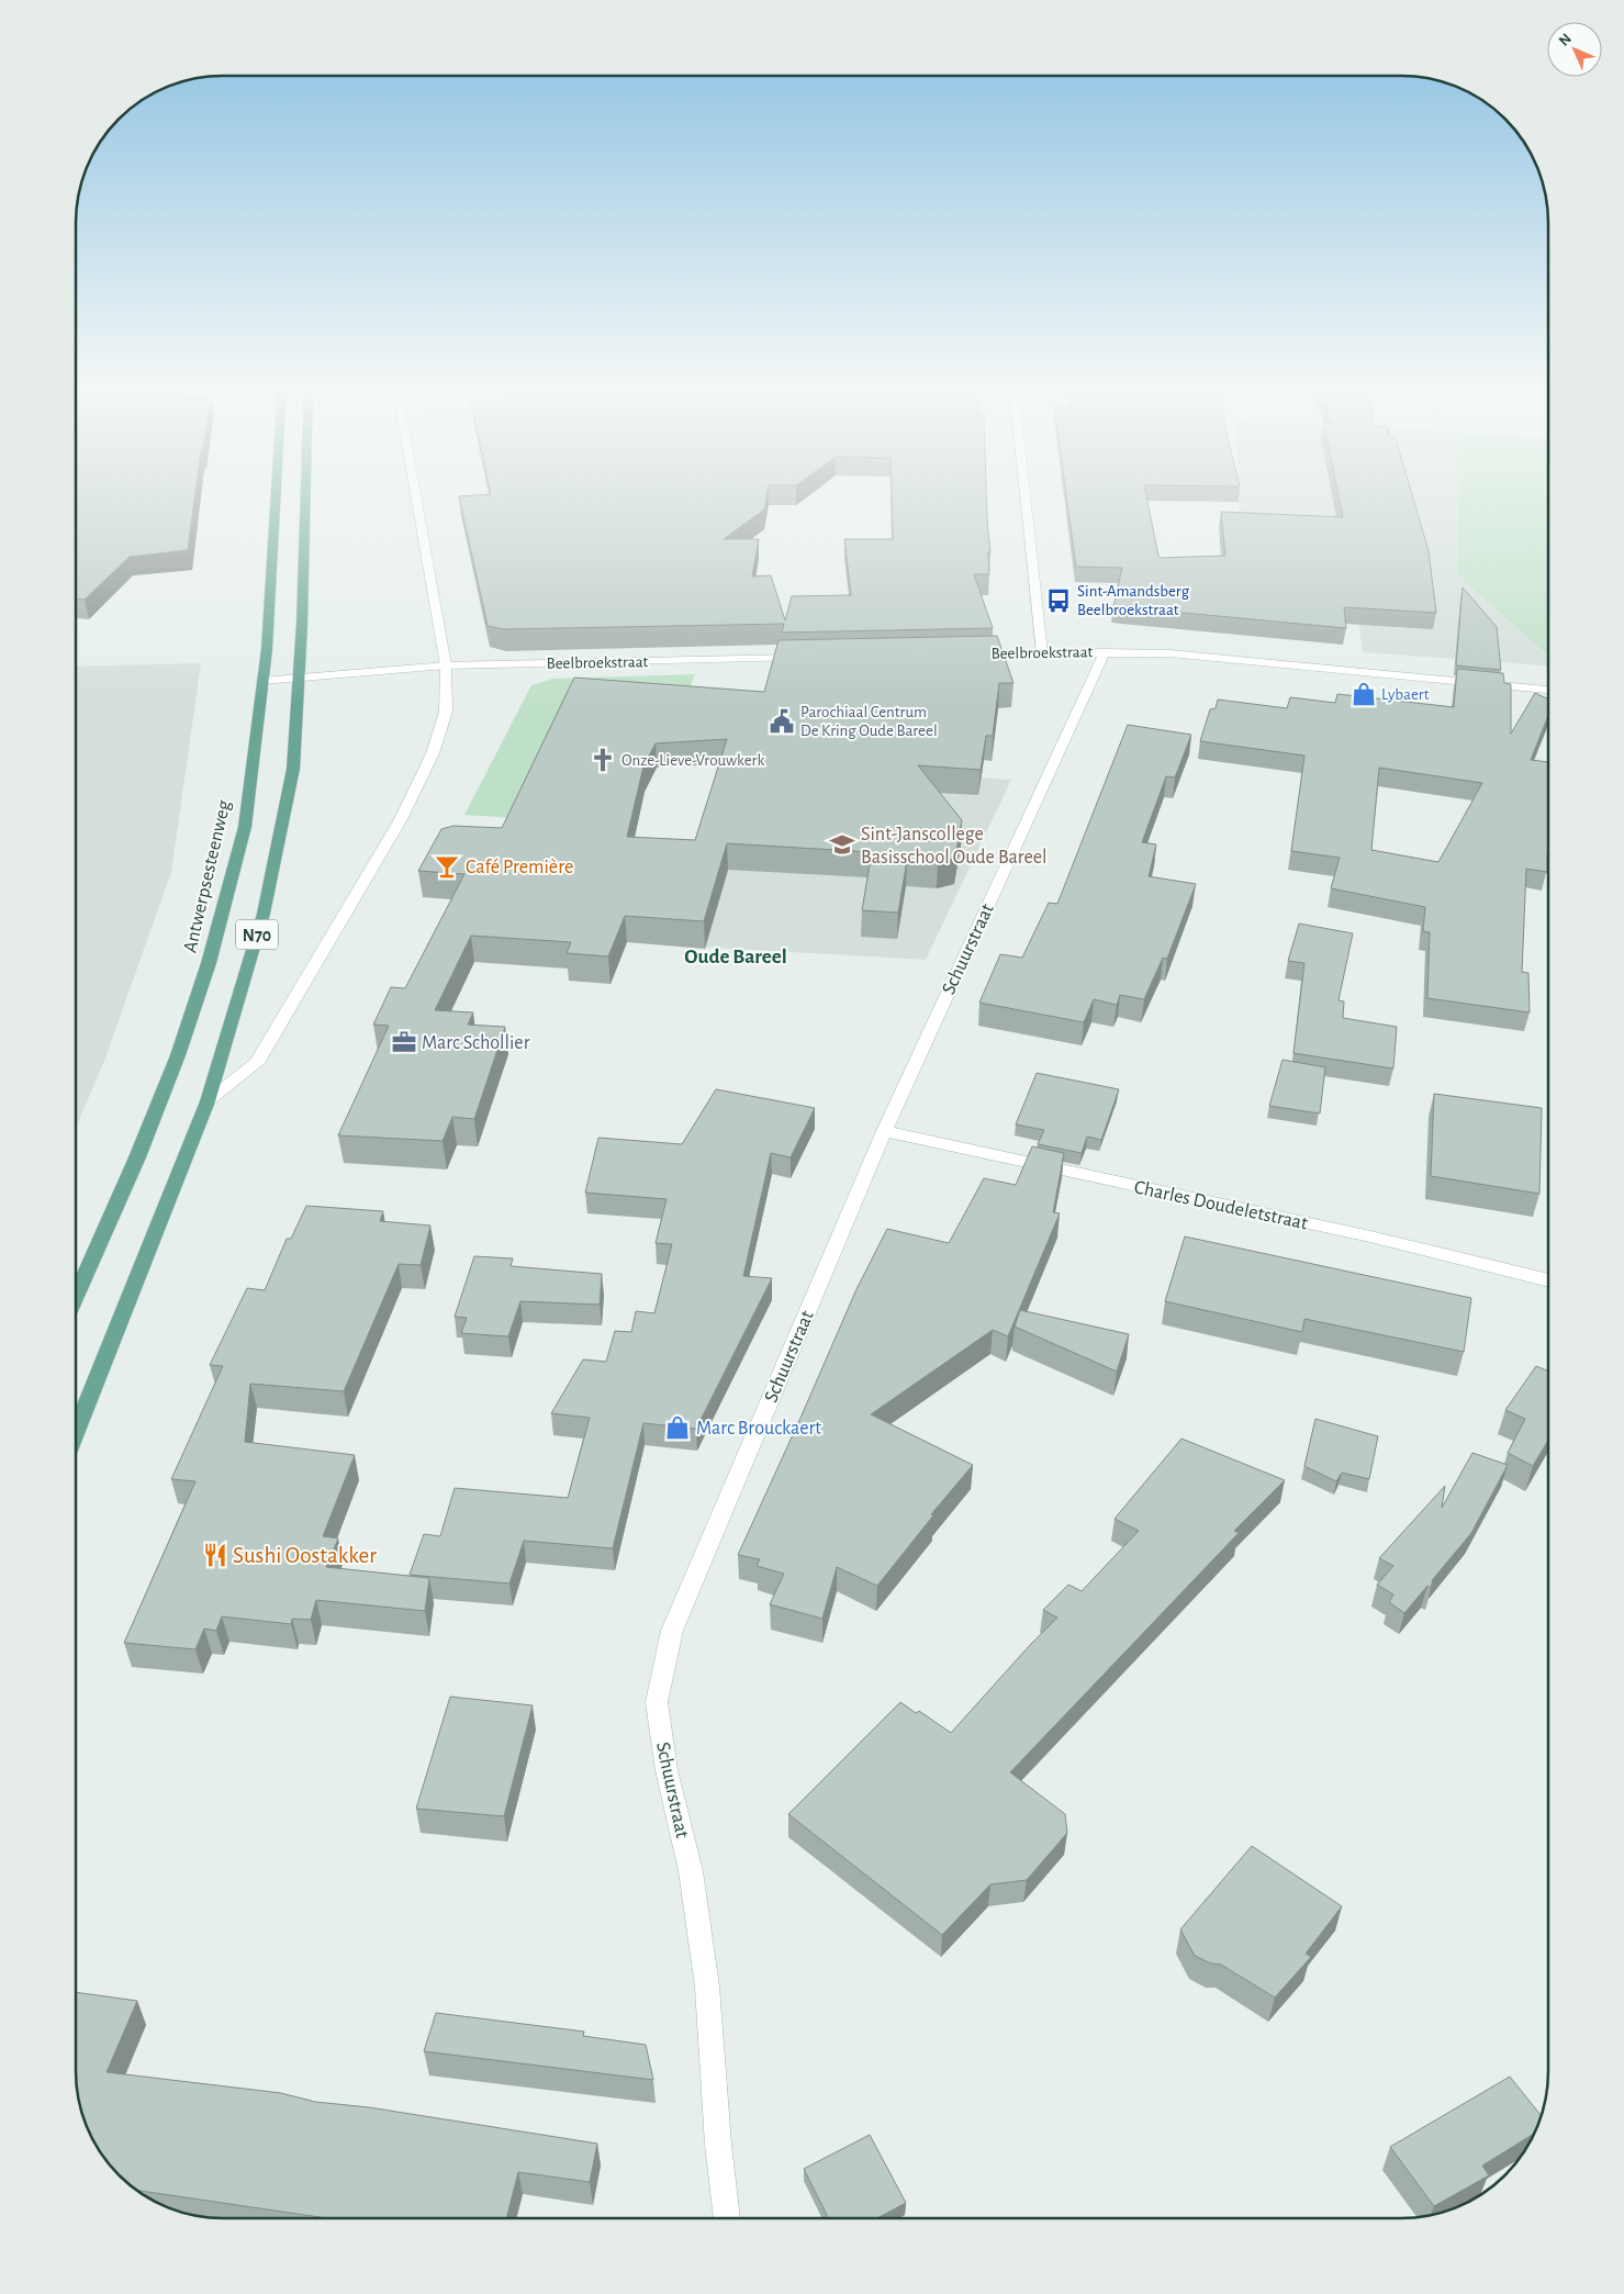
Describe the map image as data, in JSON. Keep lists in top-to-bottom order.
{
  "streets": {
    "main road": ["Antwerpsesteenweg", "N70"],
    "street": ["Beelbroekstraat", "Schuurstraat", "Charles Doudeletstraat"]
  },
  "crossings": [
    ["Beelbroekstraat", "Antwerpsesteenweg"],
    ["Beelbroekstraat", "N70"],
    ["Beelbroekstraat", "Schuurstraat"],
    ["Schuurstraat", "Charles Doudeletstraat"]
  ],
  "districts": ["Oude Bareel"],
  "places": {
    "bus stop": ["Sint-Amandsberg Beelbroekstraat"],
    "shop": ["Lybaert", "Marc Brouckaert"],
    "public building": ["Parochiaal Centrum De Kring Oude Bareel"],
    "church": ["Onze-Lieve-Vrouwkerk"],
    "school or university": ["Sint-Janscollege Basisschool Oude Bareel"],
    "bar": ["Café Première"],
    "office": ["Marc Schollier"],
    "restaurant": ["Sushi Oostakker"]
  },
  "north": "top left"
}
